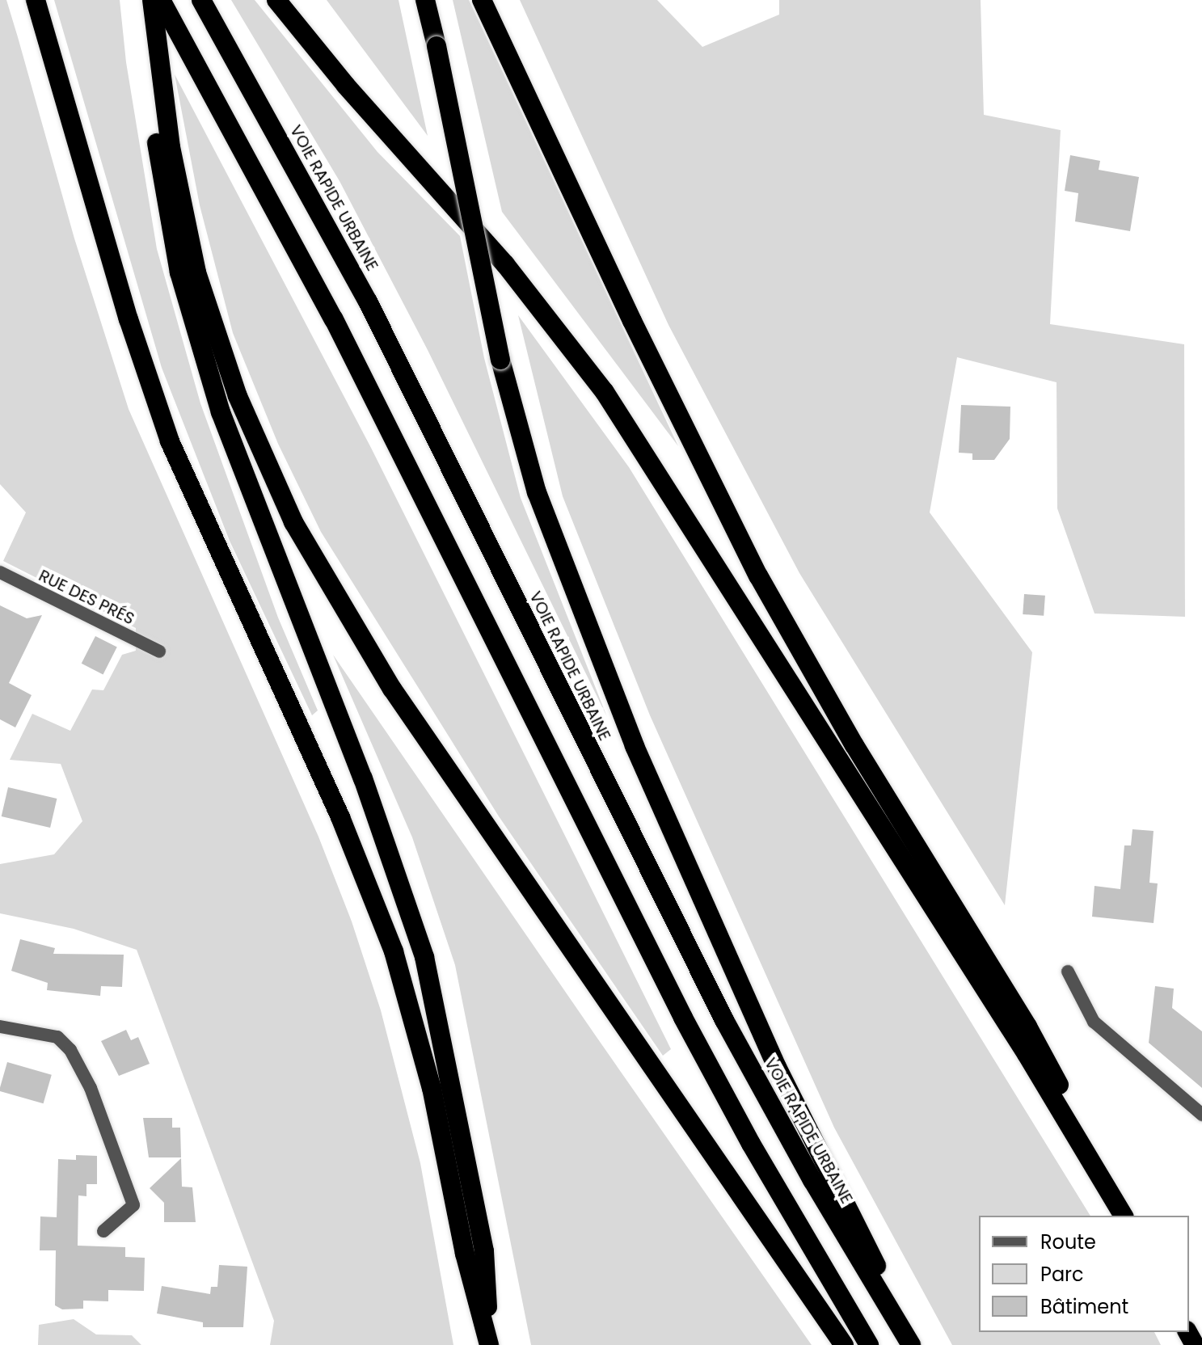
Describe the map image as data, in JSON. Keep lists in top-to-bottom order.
{
  "streets": {
    "highway": ["VOIE RAPIDE URBAINE"],
    "street": ["RUE DES PRÉS"]
  },
  "legend": ["Route", "Parc", "Bâtiment"]
}
